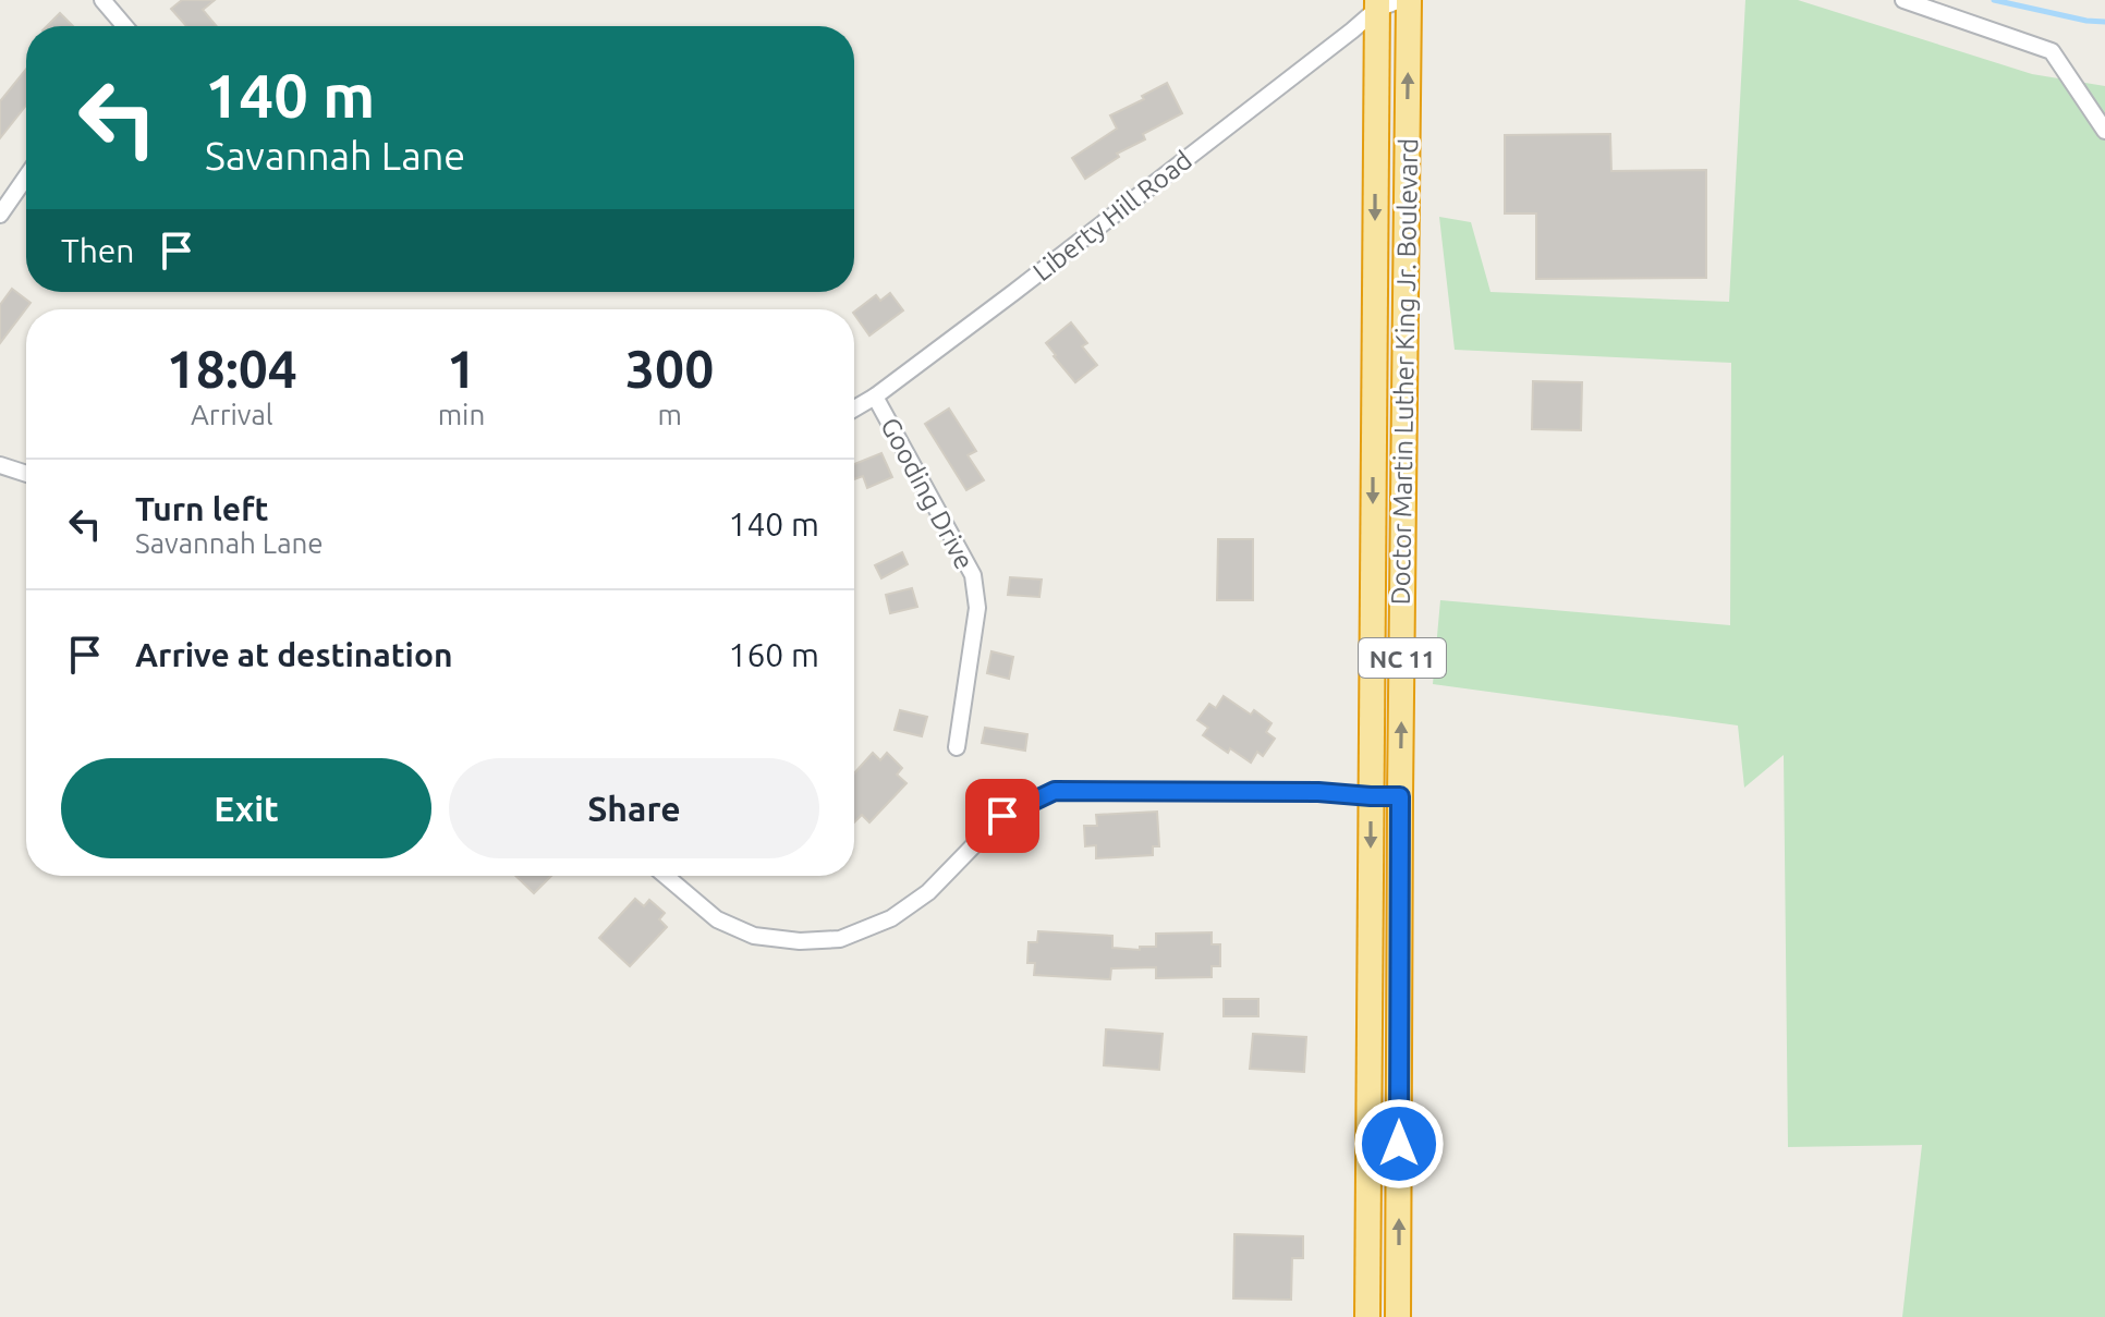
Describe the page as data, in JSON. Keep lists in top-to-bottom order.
{
  "streets": {
    "highway": ["Doctor Martin Luther King Jr. Boulevard", "NC 11"],
    "street": ["Liberty Hill Road", "Gooding Drive"]
  },
  "crossings": [
    ["Liberty Hill Road", "Doctor Martin Luther King Jr. Boulevard"],
    ["Liberty Hill Road", "Gooding Drive"]
  ],
  "page": {
    "turn": ["140 m", "Savannah Lane"],
    "then": "Then",
    "eta": [
      "18:04",
      "Arrival",
      "1",
      "min",
      "300",
      "m"
    ],
    "list": [
      {
        "name": "Turn left",
        "note": "Savannah Lane",
        "value": "140 m"
      },
      {
        "name": "Arrive at destination",
        "value": "160 m"
      }
    ],
    "buttons": ["Exit", "Share"]
  }
}
